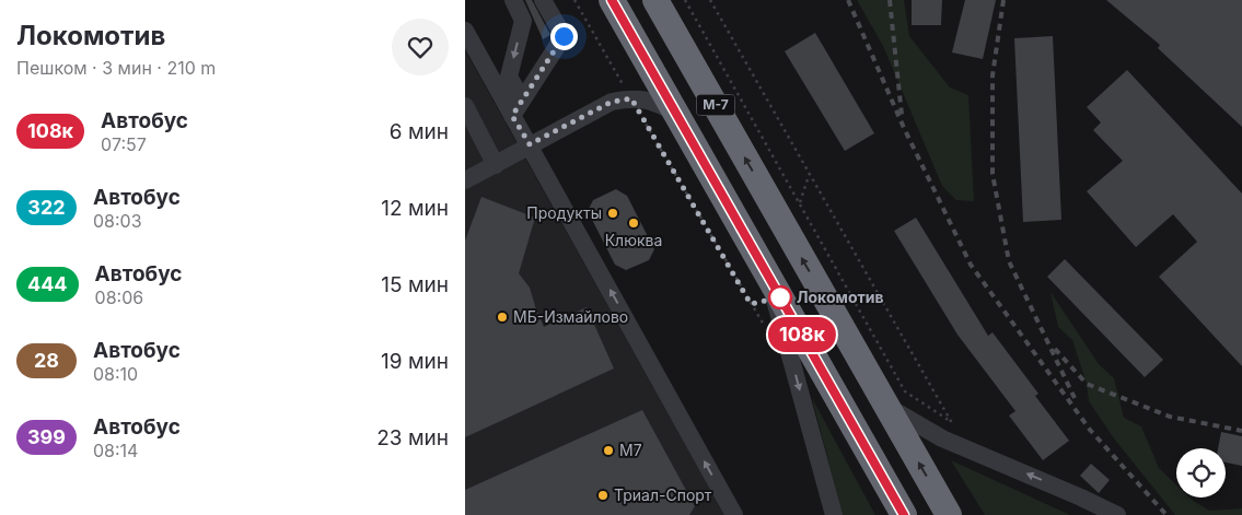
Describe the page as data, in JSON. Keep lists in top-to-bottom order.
{
  "streets": {
    "highway": ["М-7"]
  },
  "places": [
    "Продукты",
    "Клюква",
    "Локомотив",
    "МБ-Измайлово",
    "М7",
    "Триал-Спорт"
  ],
  "lines": ["bus line 108к"],
  "page": {
    "heading": ["Локомотив", "Пешком · 3 мин · 210 m"],
    "on_map": "108к",
    "list": [
      {
        "mark": "108к",
        "name": "Автобус",
        "note": "07:57",
        "value": "6 мин"
      },
      {
        "mark": "322",
        "name": "Автобус",
        "note": "08:03",
        "value": "12 мин"
      },
      {
        "mark": "444",
        "name": "Автобус",
        "note": "08:06",
        "value": "15 мин"
      },
      {
        "mark": "28",
        "name": "Автобус",
        "note": "08:10",
        "value": "19 мин"
      },
      {
        "mark": "399",
        "name": "Автобус",
        "note": "08:14",
        "value": "23 мин"
      }
    ]
  }
}
